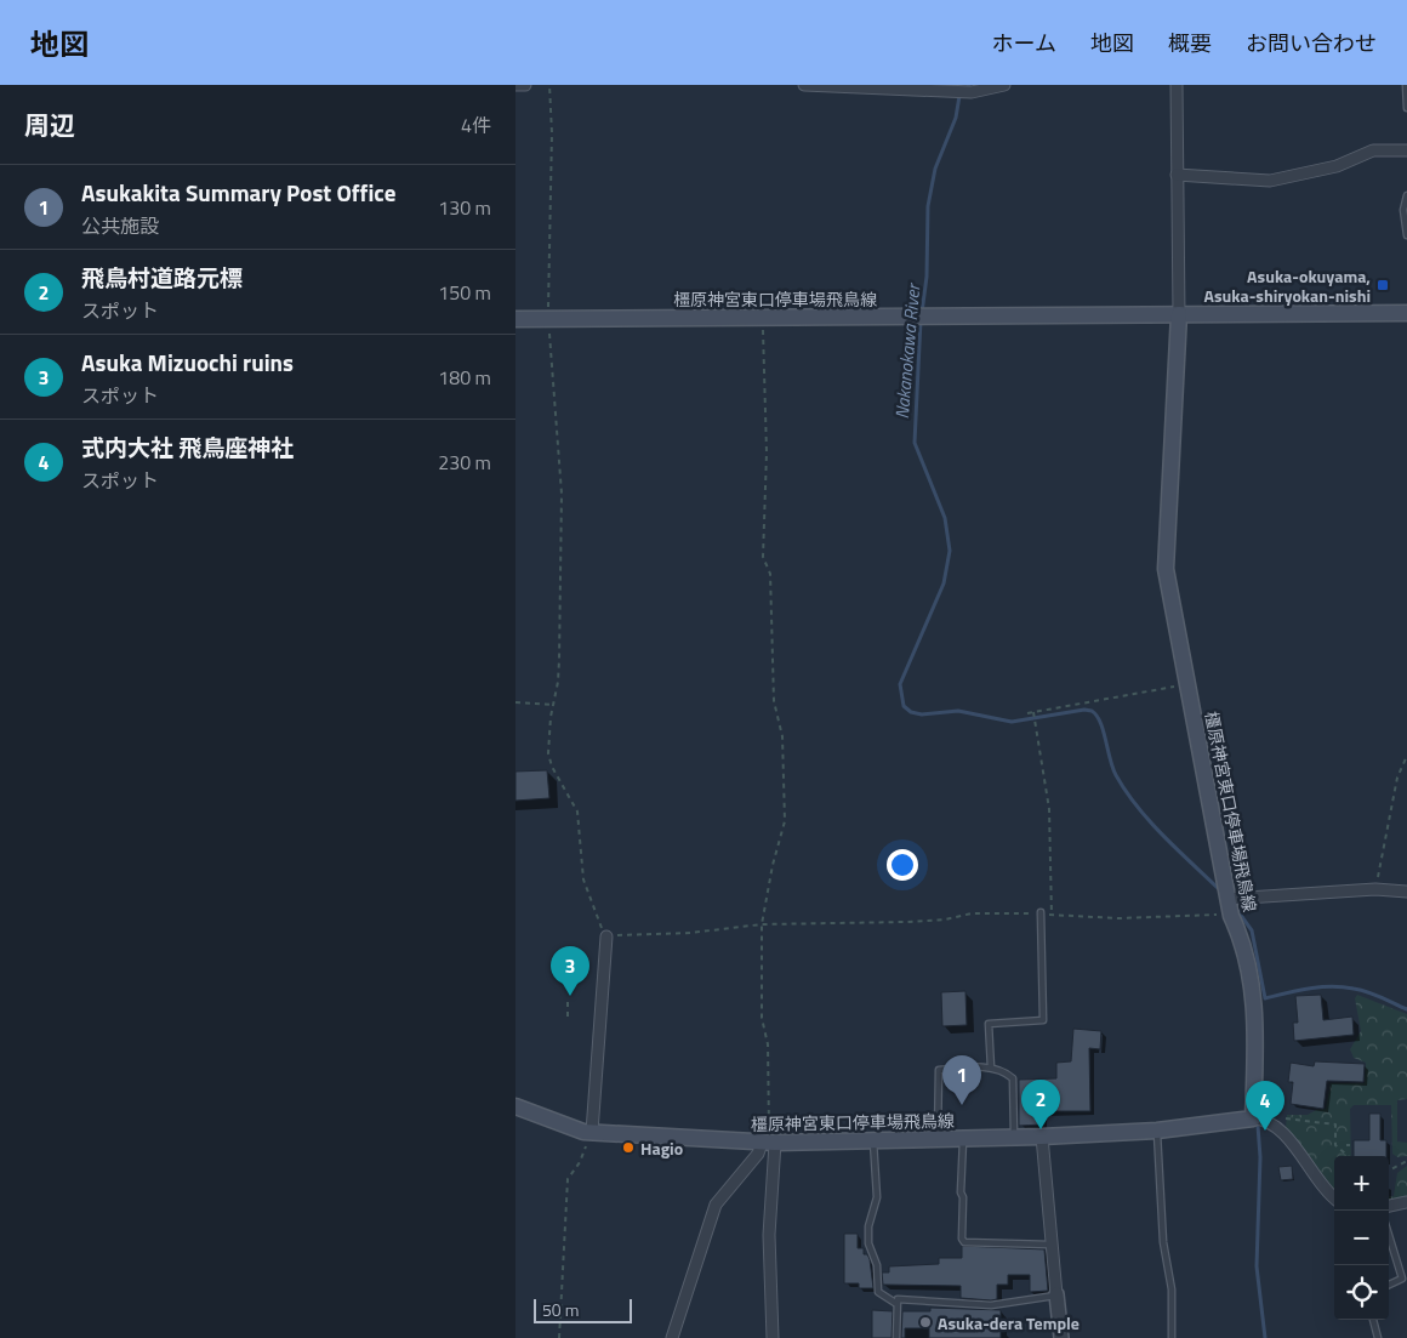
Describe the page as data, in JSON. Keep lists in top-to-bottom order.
{
  "streets": {
    "main road": ["橿原神宮東口停車場飛鳥線"]
  },
  "water": ["Nakanokawa River"],
  "places": {
    "transit": ["Asuka-okuyama, Asuka-shiryokan-nishi"],
    "other": ["Hagio", "Asuka-dera Temple"]
  },
  "scale_bar": "50 m",
  "page": {
    "header": "地図",
    "nav": [
      "ホーム",
      "地図",
      "概要",
      "お問い合わせ"
    ],
    "heading": ["周辺", "4件"],
    "list": [
      {
        "mark": "1",
        "name": "Asukakita Summary Post Office",
        "note": "公共施設",
        "value": "130 m"
      },
      {
        "mark": "2",
        "name": "飛鳥村道路元標",
        "note": "スポット",
        "value": "150 m"
      },
      {
        "mark": "3",
        "name": "Asuka Mizuochi ruins",
        "note": "スポット",
        "value": "180 m"
      },
      {
        "mark": "4",
        "name": "式内大社 飛鳥座神社",
        "note": "スポット",
        "value": "230 m"
      }
    ],
    "pins": [
      "3",
      "1",
      "2",
      "4"
    ],
    "map_buttons": ["+", "−"],
    "scale": "50 m"
  }
}
